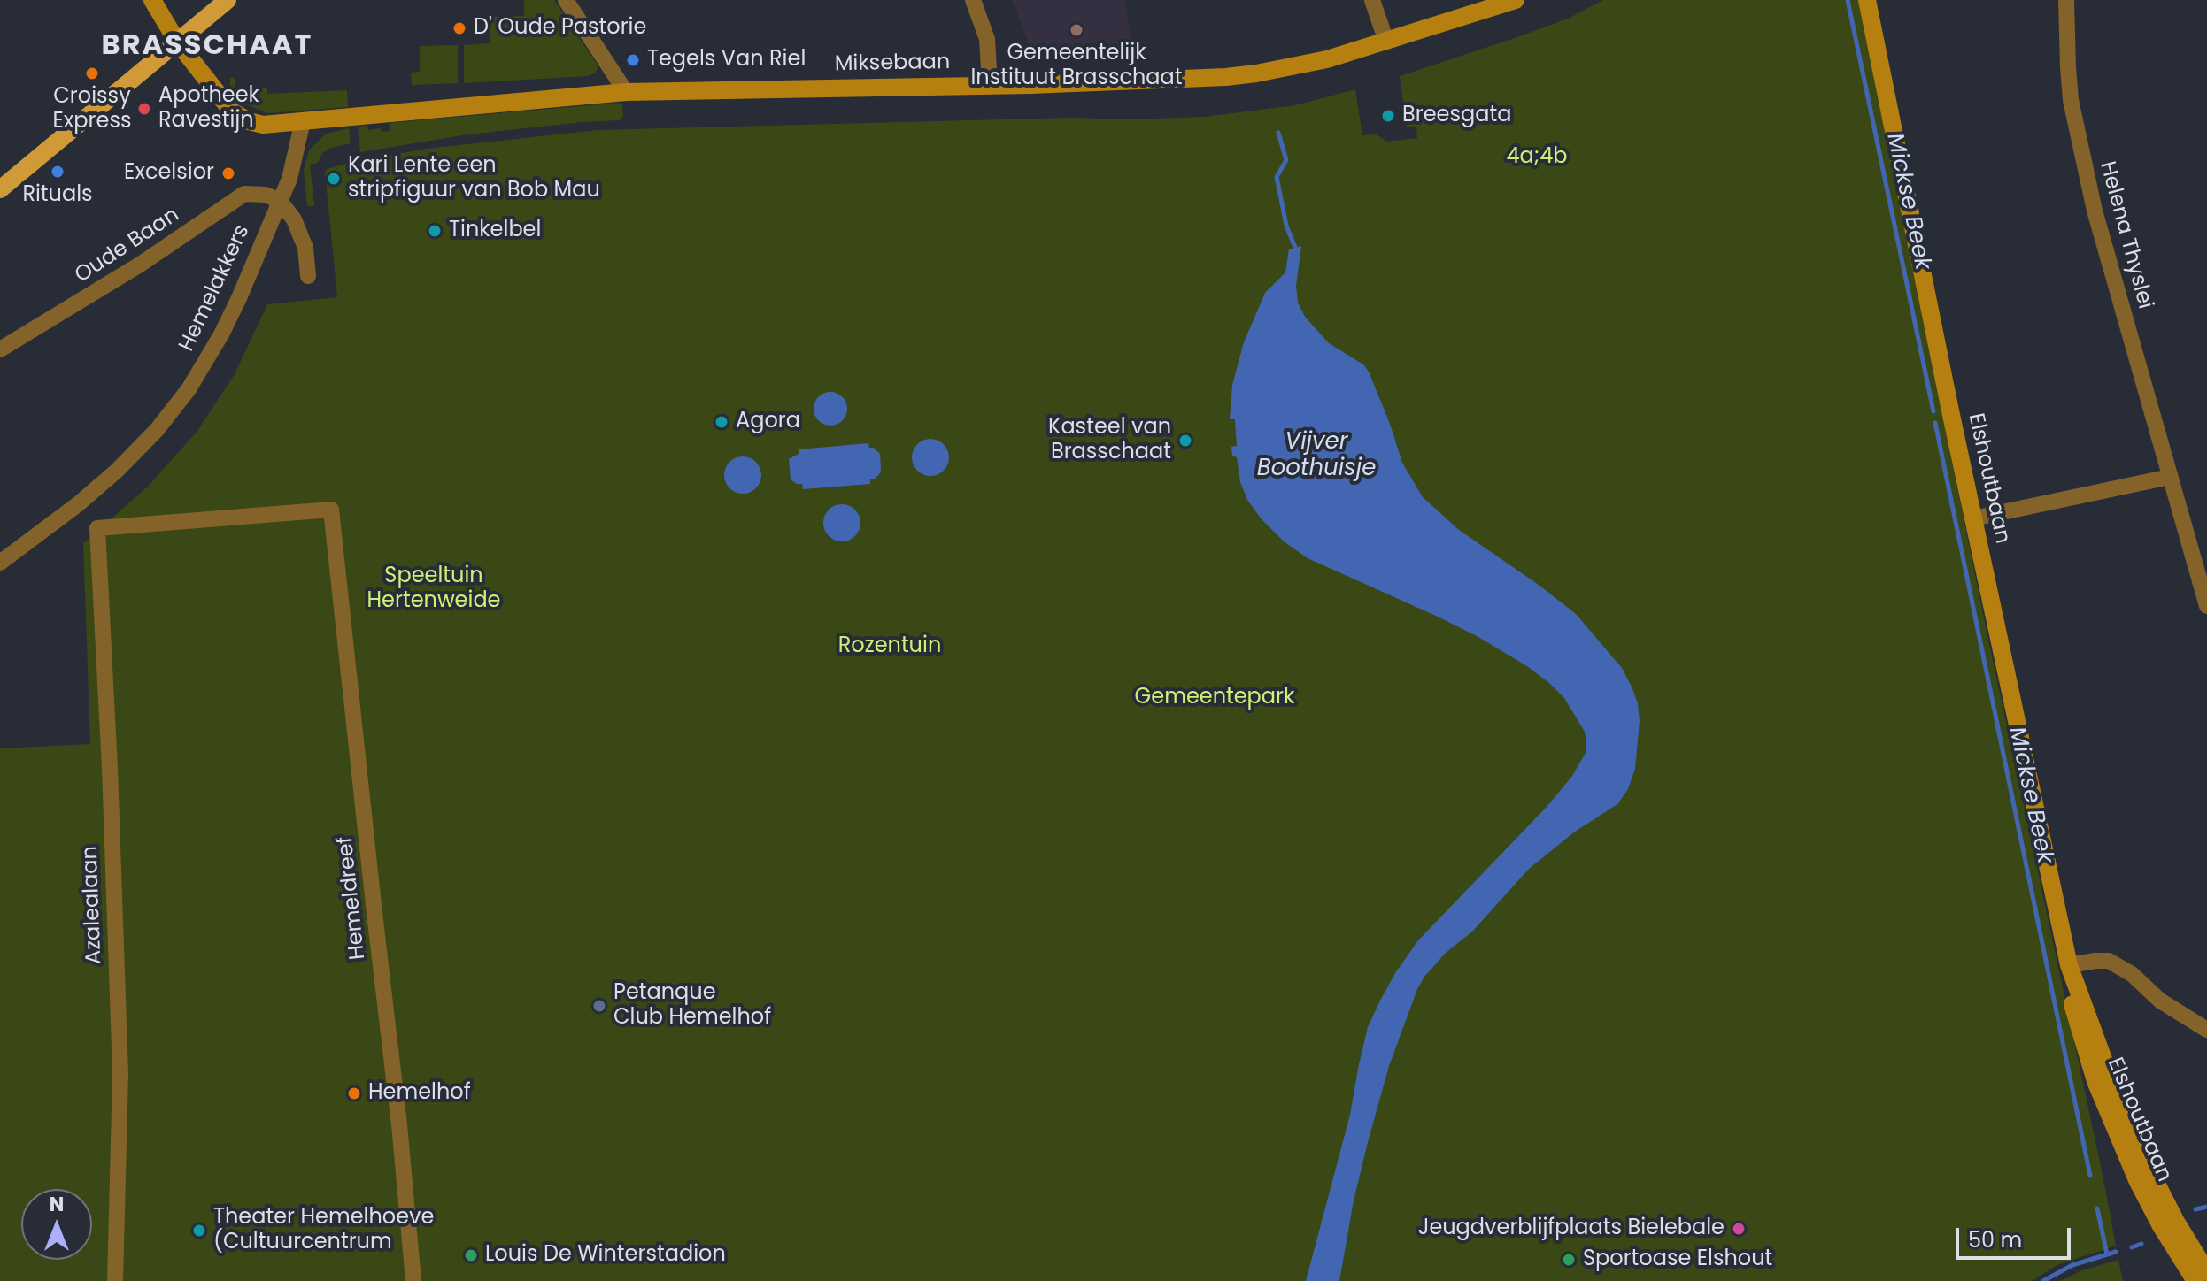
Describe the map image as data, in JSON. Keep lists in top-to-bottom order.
{
  "streets": {
    "main road": ["Miksebaan", "Elshoutbaan"],
    "street": [
      "Helena Thyslei",
      "Oude Baan",
      "Hemelakkers",
      "Hemeldreef",
      "Azalealaan"
    ]
  },
  "crossings": [
    ["Miksebaan", "Hemelakkers"],
    ["Oude Baan", "Hemelakkers"],
    ["Hemeldreef", "Azalealaan"]
  ],
  "districts": ["BRASSCHAAT"],
  "water": ["Mickse Beek", "Vijver Boothuisje"],
  "parks": [
    "4a;4b",
    "Speeltuin Hertenweide",
    "Rozentuin",
    "Gemeentepark"
  ],
  "places": [
    "D' Oude Pastorie",
    "Gemeentelijk Instituut Brasschaat",
    "Tegels Van Riel",
    "Croissy Express",
    "Apotheek Ravestijn",
    "Breesgata",
    "Rituals",
    "Excelsior",
    "Kari Lente een stripfiguur van Bob Mau",
    "Tinkelbel",
    "Agora",
    "Kasteel van Brasschaat",
    "Petanque Club Hemelhof",
    "Hemelhof",
    "Jeugdverblijfplaats Bielebale",
    "Theater Hemelhoeve (Cultuurcentrum",
    "Louis De Winterstadion",
    "Sportoase Elshout"
  ],
  "scale_bar": "50 m",
  "north": "top"
}
